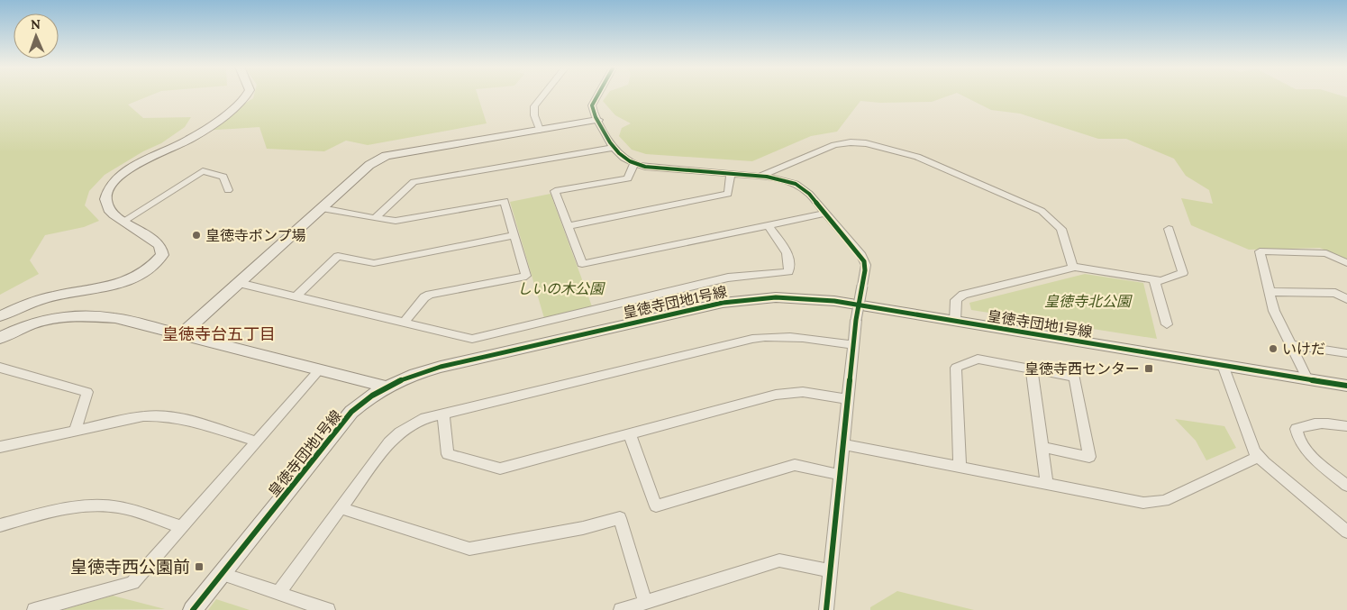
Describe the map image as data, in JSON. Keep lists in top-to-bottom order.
{
  "streets": {
    "street": ["皇徳寺団地1号線"]
  },
  "districts": ["皇徳寺台五丁目"],
  "parks": ["しいの木公園", "皇徳寺北公園"],
  "places": {
    "other": ["皇徳寺ポンプ場", "いけだ"],
    "transit": ["皇徳寺西センター", "皇徳寺西公園前"]
  },
  "north": "top"
}
